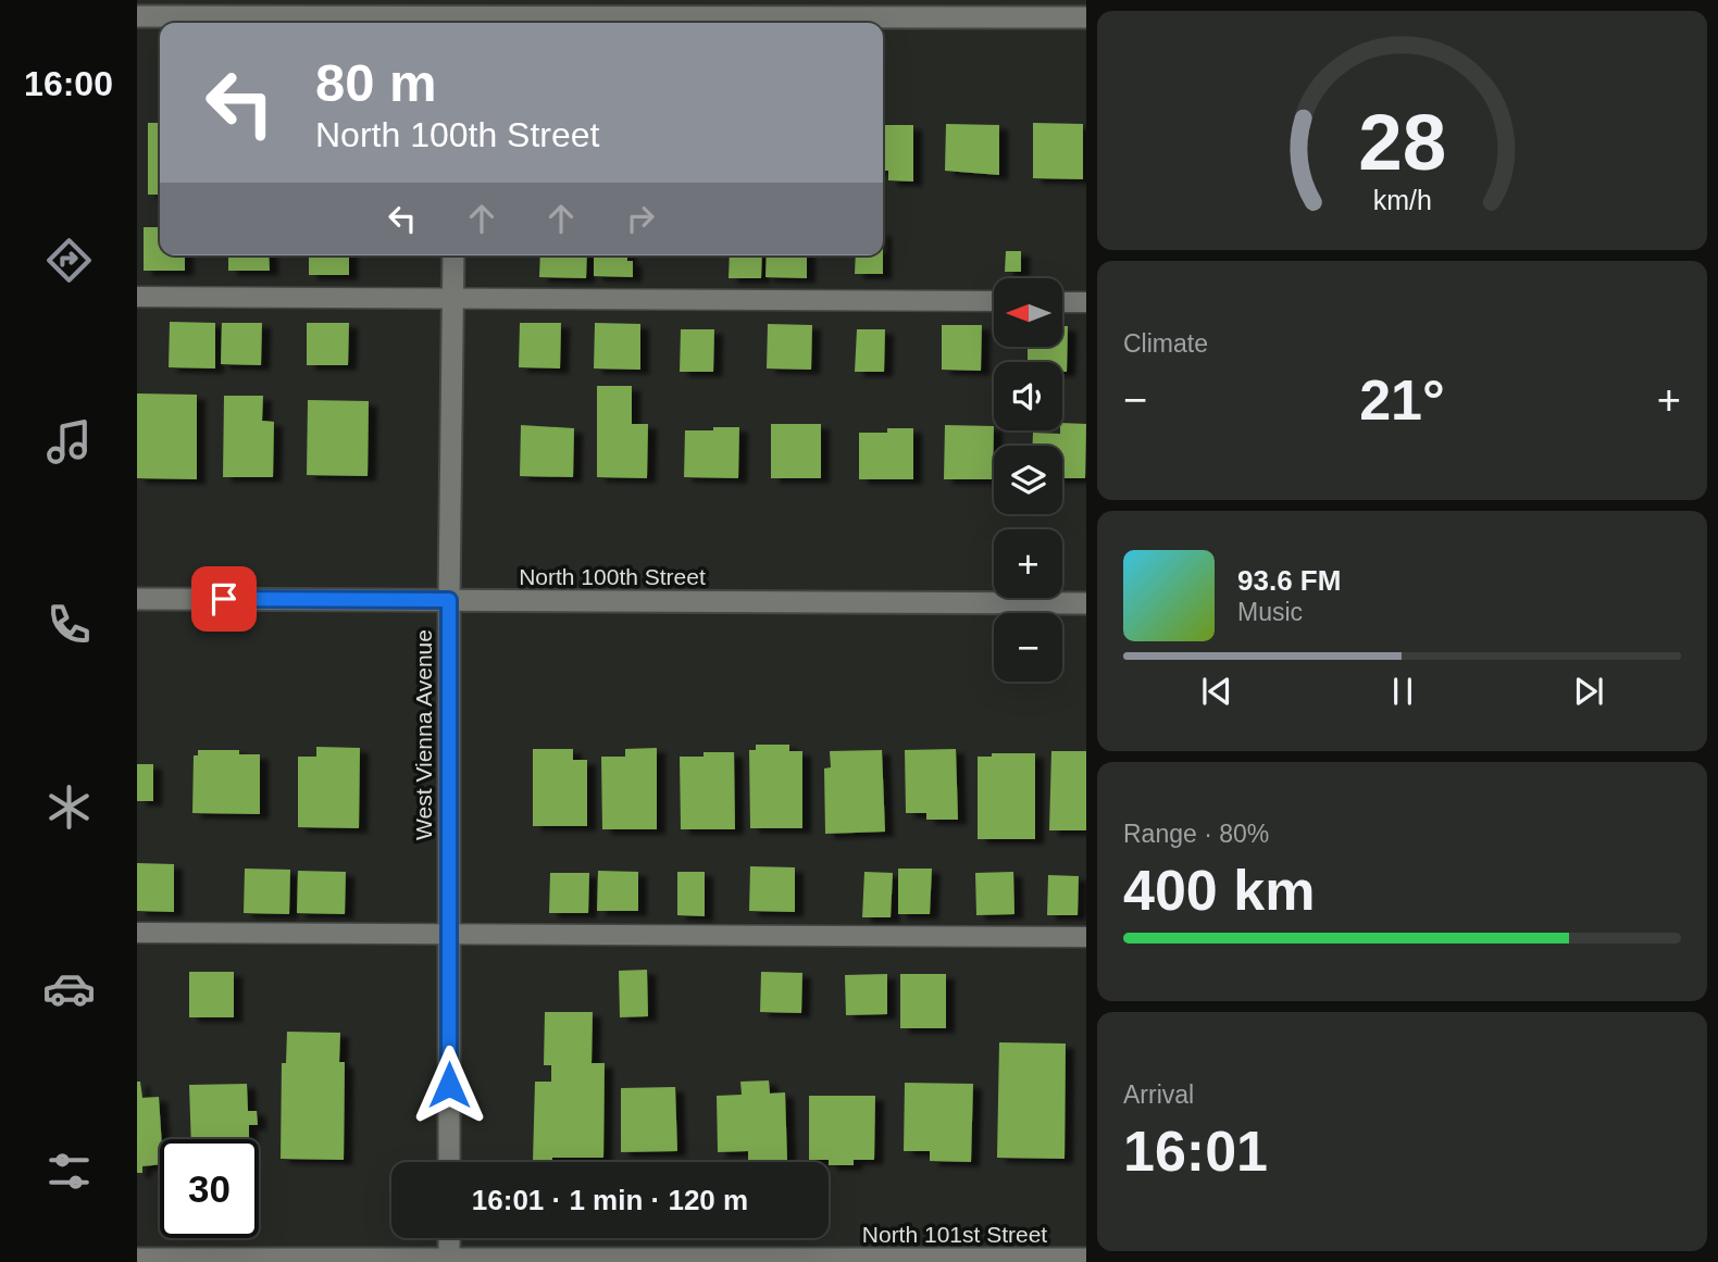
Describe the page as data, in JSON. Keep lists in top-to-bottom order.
{
  "streets": {
    "street": ["North 100th Street", "West Vienna Avenue", "North 101st Street"]
  },
  "crossings": [
    ["North 100th Street", "West Vienna Avenue"]
  ],
  "north": "left",
  "page": {
    "tabs": "16:00",
    "turn": ["80 m", "North 100th Street"],
    "tile": [
      "Climate",
      ["Range · 80%", "400 km"],
      ["Arrival", "16:01"]
    ],
    "map_buttons": ["+", "−"],
    "heat": ["−", "21°", "+"],
    "song": ["93.6 FM", "Music"],
    "limit": "30",
    "trip": "16:01 · 1 min · 120 m",
    "gauge": ["28", "km/h"]
  }
}
